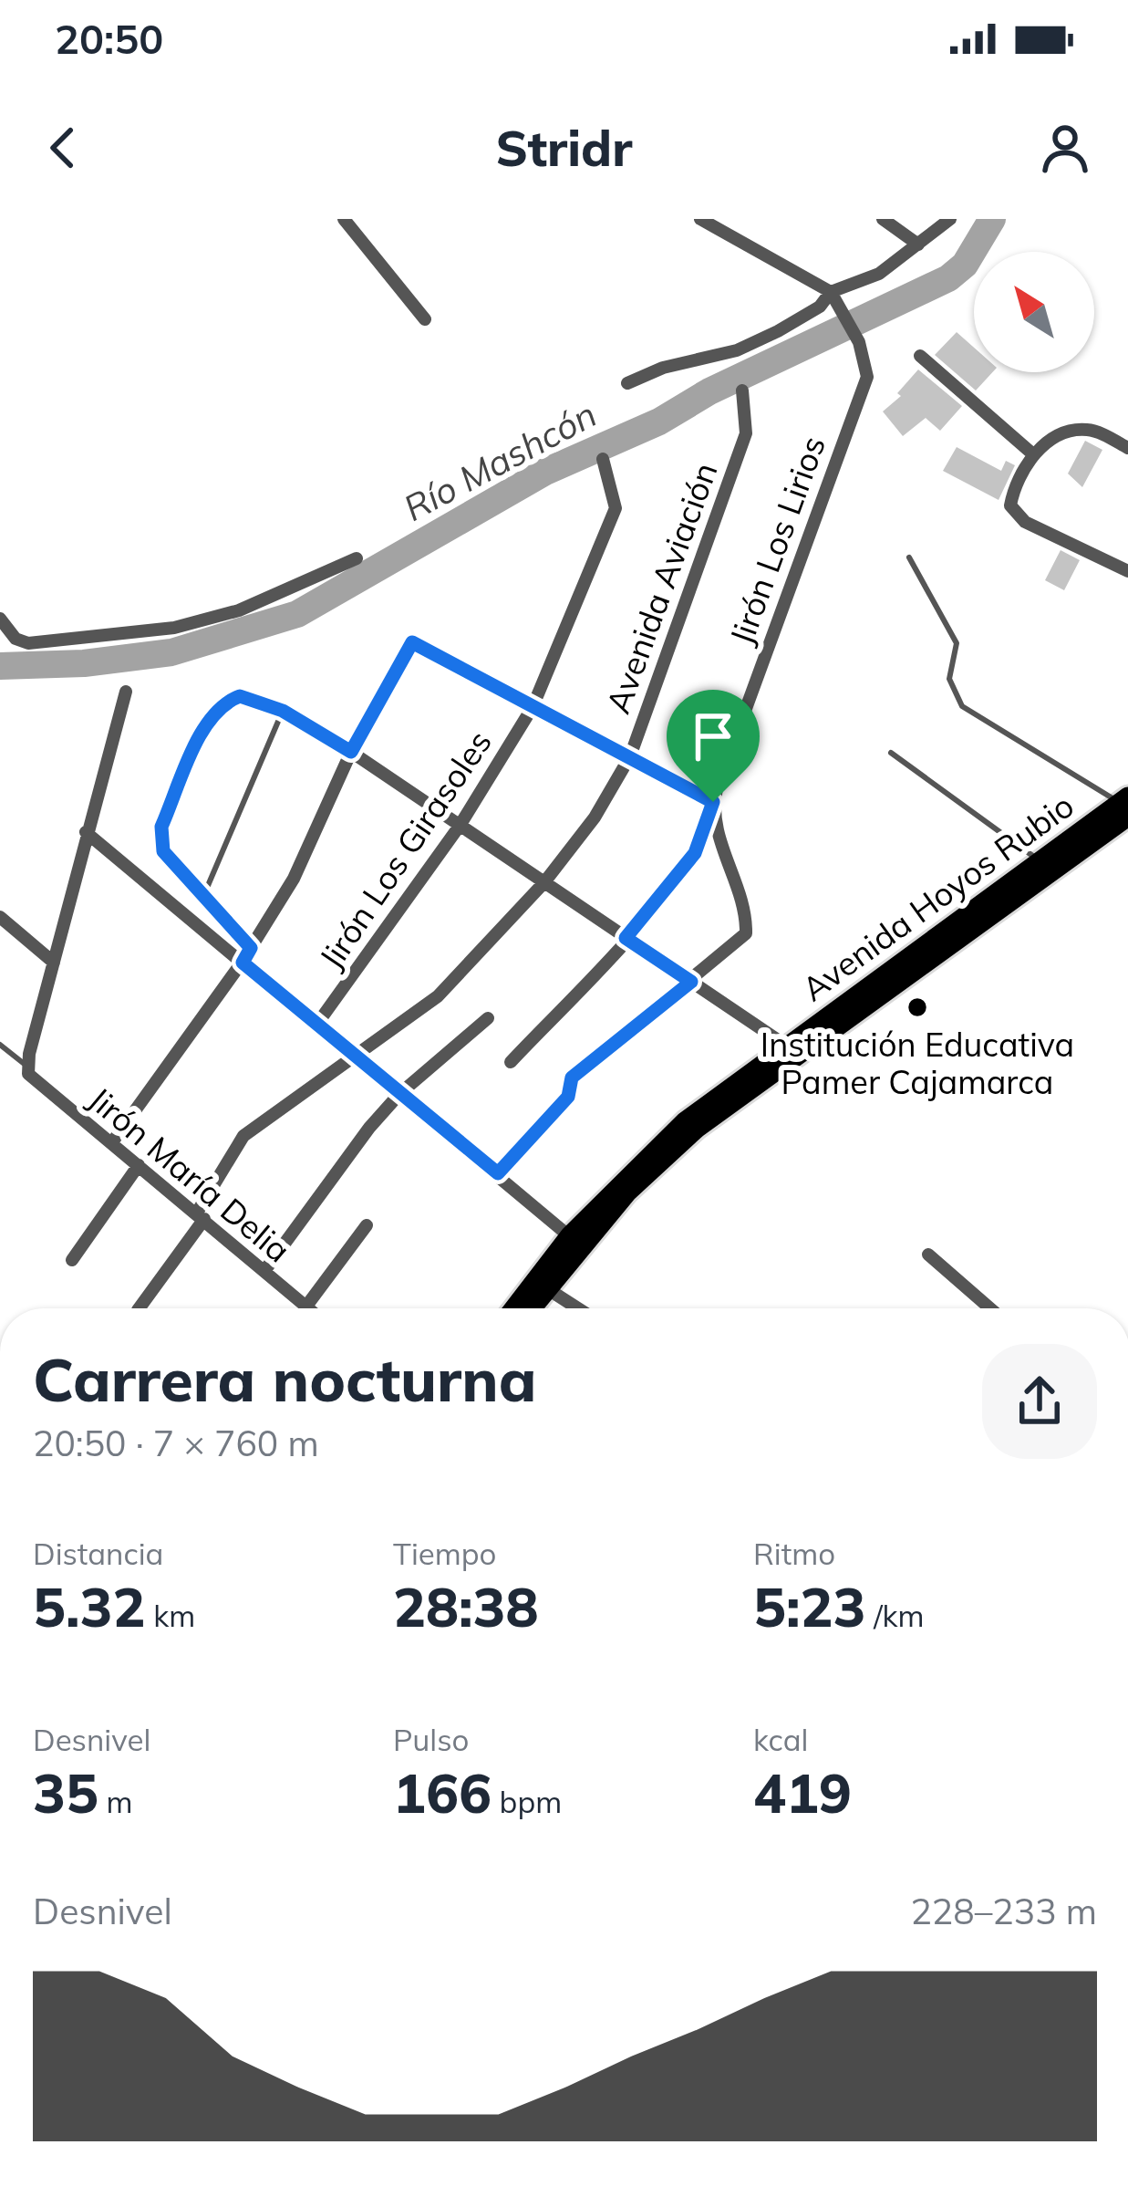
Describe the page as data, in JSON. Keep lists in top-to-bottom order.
{
  "streets": {
    "main road": ["Avenida Hoyos Rubio"],
    "street": [
      "Jirón Los Lirios",
      "Avenida Aviación",
      "Jirón Los Girasoles",
      "Jirón María Delia"
    ]
  },
  "crossings": [
    ["Avenida Aviación", "Jirón María Delia"]
  ],
  "water": ["Río Mashcón"],
  "places": ["Institución Educativa Pamer Cajamarca"],
  "north": "top left",
  "page": {
    "status": "20:50",
    "header": "Stridr",
    "heading": ["Carrera nocturna", "20:50 · 7 × 760 m"],
    "stats": [
      ["Distancia", "5.32 km"],
      ["Tiempo", "28:38"],
      ["Ritmo", "5:23 /km"],
      ["Desnivel", "35 m"],
      ["Pulso", "166 bpm"],
      ["kcal", "419"]
    ],
    "chart": ["Desnivel", "228–233 m"]
  }
}
